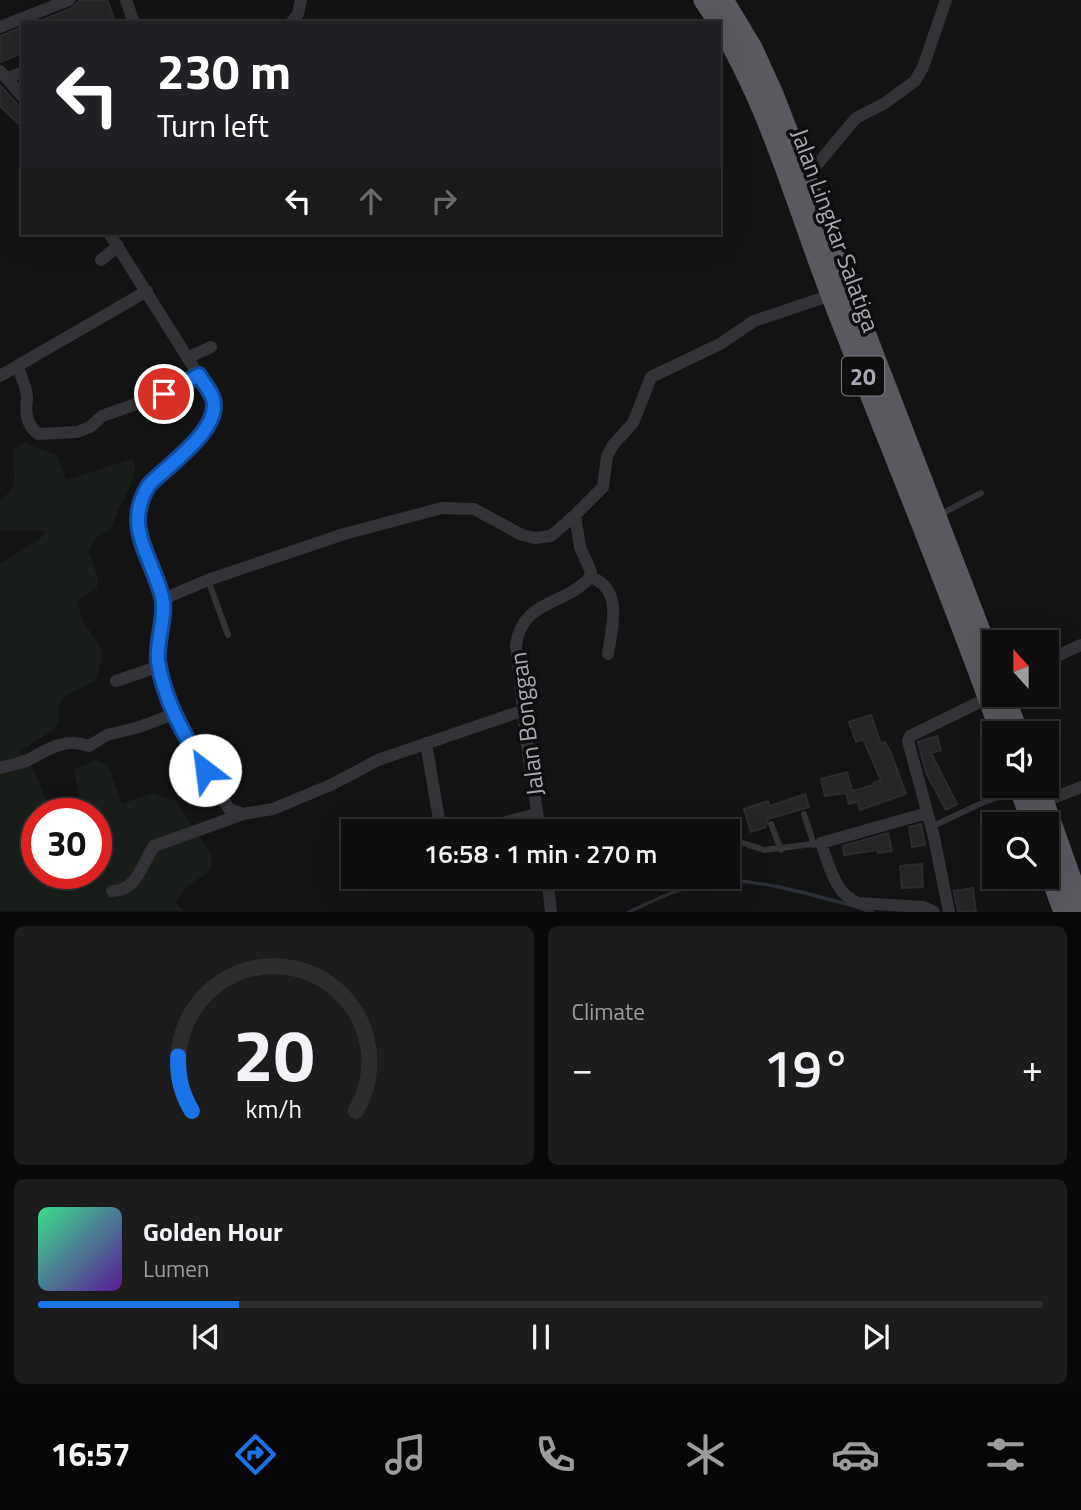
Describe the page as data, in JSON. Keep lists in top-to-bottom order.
{
  "streets": {
    "highway": ["Jalan Lingkar Salatiga", "20"],
    "street": ["Jalan Bonggan"]
  },
  "north": "top",
  "page": {
    "turn": ["230 m", "Turn left"],
    "limit": "30",
    "trip": "16:58 · 1 min · 270 m",
    "tile": "Climate",
    "heat": ["−", "19°", "+"],
    "song": ["Golden Hour", "Lumen"],
    "tabs": "16:57",
    "gauge": ["20", "km/h"]
  }
}
